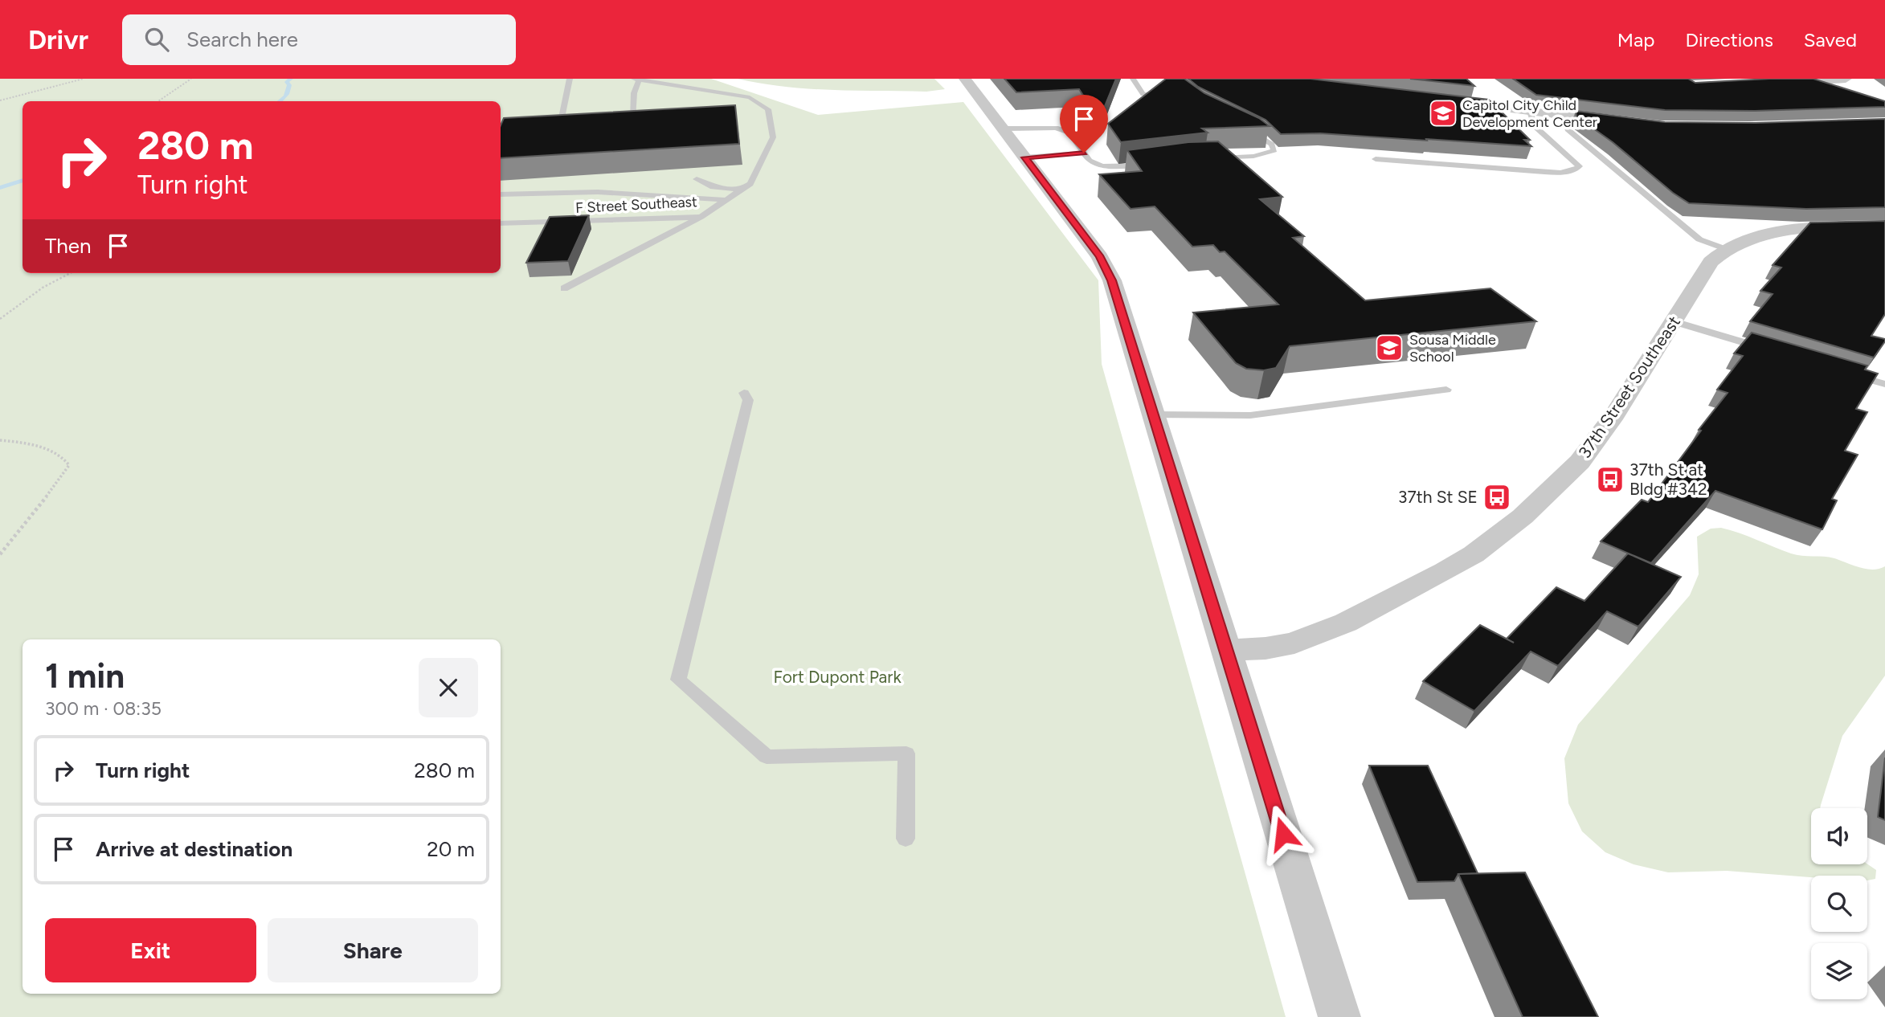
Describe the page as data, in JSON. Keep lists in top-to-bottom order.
{
  "streets": {
    "street": ["37th Street Southeast"],
    "lane": ["F Street Southeast"]
  },
  "parks": ["Fort Dupont Park"],
  "places": {
    "school or university": ["Capitol City Child Development Center", "Sousa Middle School"],
    "bus stop": ["37th St at Bldg #342", "37th St SE"]
  },
  "page": {
    "header": "Drivr",
    "search": "Search here",
    "nav": ["Map", "Directions", "Saved"],
    "turn": ["280 m", "Turn right"],
    "then": "Then",
    "heading": ["1 min", "300 m · 08:35"],
    "list": [
      {
        "name": "Turn right",
        "value": "280 m"
      },
      {
        "name": "Arrive at destination",
        "value": "20 m"
      }
    ],
    "buttons": ["Exit", "Share"]
  }
}
